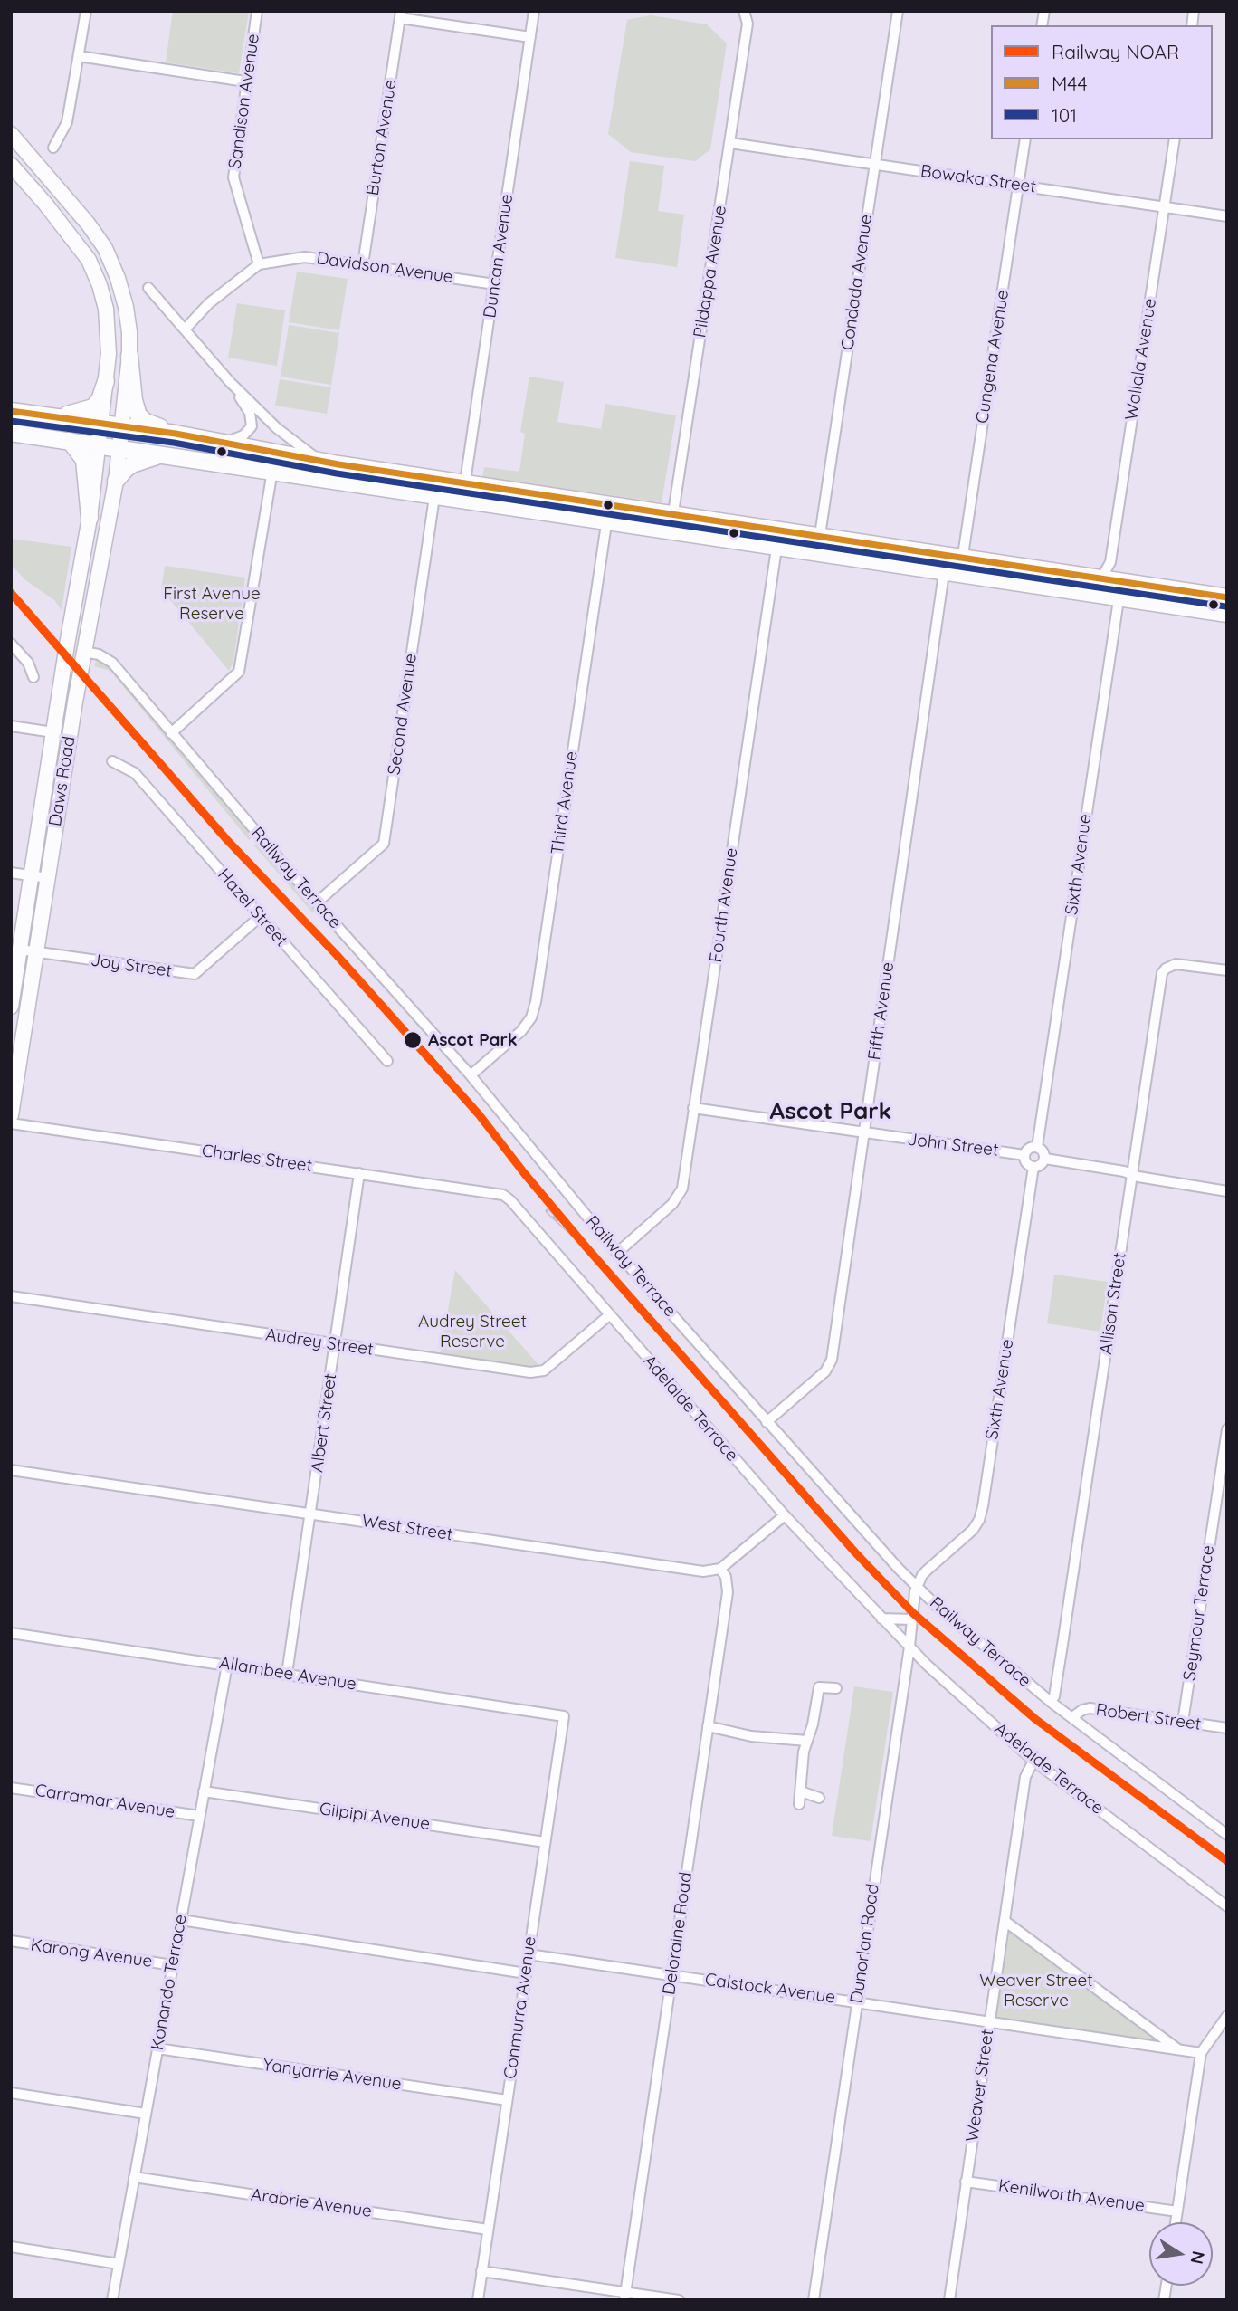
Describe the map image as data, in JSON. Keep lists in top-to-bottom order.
{
  "streets": {
    "main road": ["Daws Road"],
    "street": [
      "Sandison Avenue",
      "Burton Avenue",
      "Bowaka Street",
      "Duncan Avenue",
      "Davidson Avenue",
      "Pildappa Avenue",
      "Condada Avenue",
      "Cungena Avenue",
      "Wallala Avenue",
      "Second Avenue",
      "Third Avenue",
      "Sixth Avenue",
      "Railway Terrace",
      "Fourth Avenue",
      "Hazel Street",
      "Joy Street",
      "Fifth Avenue",
      "John Street",
      "Charles Street",
      "Allison Street",
      "Audrey Street",
      "Adelaide Terrace",
      "Albert Street",
      "West Street",
      "Seymour Terrace",
      "Allambee Avenue",
      "Robert Street",
      "Carramar Avenue",
      "Gilpipi Avenue",
      "Deloraine Road",
      "Dunorlan Road",
      "Karong Avenue",
      "Konando Terrace",
      "Calstock Avenue",
      "Conmurra Avenue",
      "Yanyarrie Avenue",
      "Weaver Street",
      "Kenilworth Avenue",
      "Arabrie Avenue"
    ]
  },
  "crossings": [
    ["Sandison Avenue", "Davidson Avenue"],
    ["Burton Avenue", "Davidson Avenue"],
    ["Bowaka Street", "Pildappa Avenue"],
    ["Bowaka Street", "Condada Avenue"],
    ["Bowaka Street", "Cungena Avenue"],
    ["Bowaka Street", "Wallala Avenue"],
    ["Duncan Avenue", "Davidson Avenue"],
    ["Cungena Avenue", "Fifth Avenue"],
    ["Second Avenue", "Railway Terrace"],
    ["Daws Road", "Railway Terrace"],
    ["Daws Road", "Joy Street"],
    ["Third Avenue", "Railway Terrace"],
    ["Sixth Avenue", "Railway Terrace"],
    ["Sixth Avenue", "John Street"],
    ["Sixth Avenue", "Dunorlan Road"],
    ["Railway Terrace", "Fourth Avenue"],
    ["Railway Terrace", "Fifth Avenue"],
    ["Railway Terrace", "Allison Street"],
    ["Railway Terrace", "Robert Street"],
    ["Railway Terrace", "Dunorlan Road"],
    ["Fourth Avenue", "John Street"],
    ["Hazel Street", "Joy Street"],
    ["Fifth Avenue", "John Street"],
    ["Charles Street", "Adelaide Terrace"],
    ["Charles Street", "Albert Street"],
    ["Audrey Street", "Adelaide Terrace"],
    ["Audrey Street", "Albert Street"],
    ["Adelaide Terrace", "Dunorlan Road"],
    ["Adelaide Terrace", "Weaver Street"],
    ["Albert Street", "West Street"],
    ["Albert Street", "Allambee Avenue"],
    ["West Street", "Deloraine Road"],
    ["Seymour Terrace", "Robert Street"],
    ["Allambee Avenue", "Konando Terrace"],
    ["Allambee Avenue", "Conmurra Avenue"],
    ["Carramar Avenue", "Konando Terrace"],
    ["Gilpipi Avenue", "Konando Terrace"],
    ["Gilpipi Avenue", "Conmurra Avenue"],
    ["Deloraine Road", "Calstock Avenue"],
    ["Dunorlan Road", "Calstock Avenue"],
    ["Karong Avenue", "Konando Terrace"],
    ["Konando Terrace", "Yanyarrie Avenue"],
    ["Konando Terrace", "Arabrie Avenue"],
    ["Calstock Avenue", "Conmurra Avenue"],
    ["Calstock Avenue", "Weaver Street"],
    ["Conmurra Avenue", "Yanyarrie Avenue"],
    ["Conmurra Avenue", "Arabrie Avenue"],
    ["Weaver Street", "Kenilworth Avenue"]
  ],
  "districts": ["Ascot Park"],
  "parks": ["First Avenue Reserve", "Audrey Street Reserve", "Weaver Street Reserve"],
  "places": ["Ascot Park"],
  "lines": ["transit line M44", "transit line 101", "rail line NOAR"],
  "legend": ["Railway NOAR", "M44", "101"],
  "north": "right"
}
